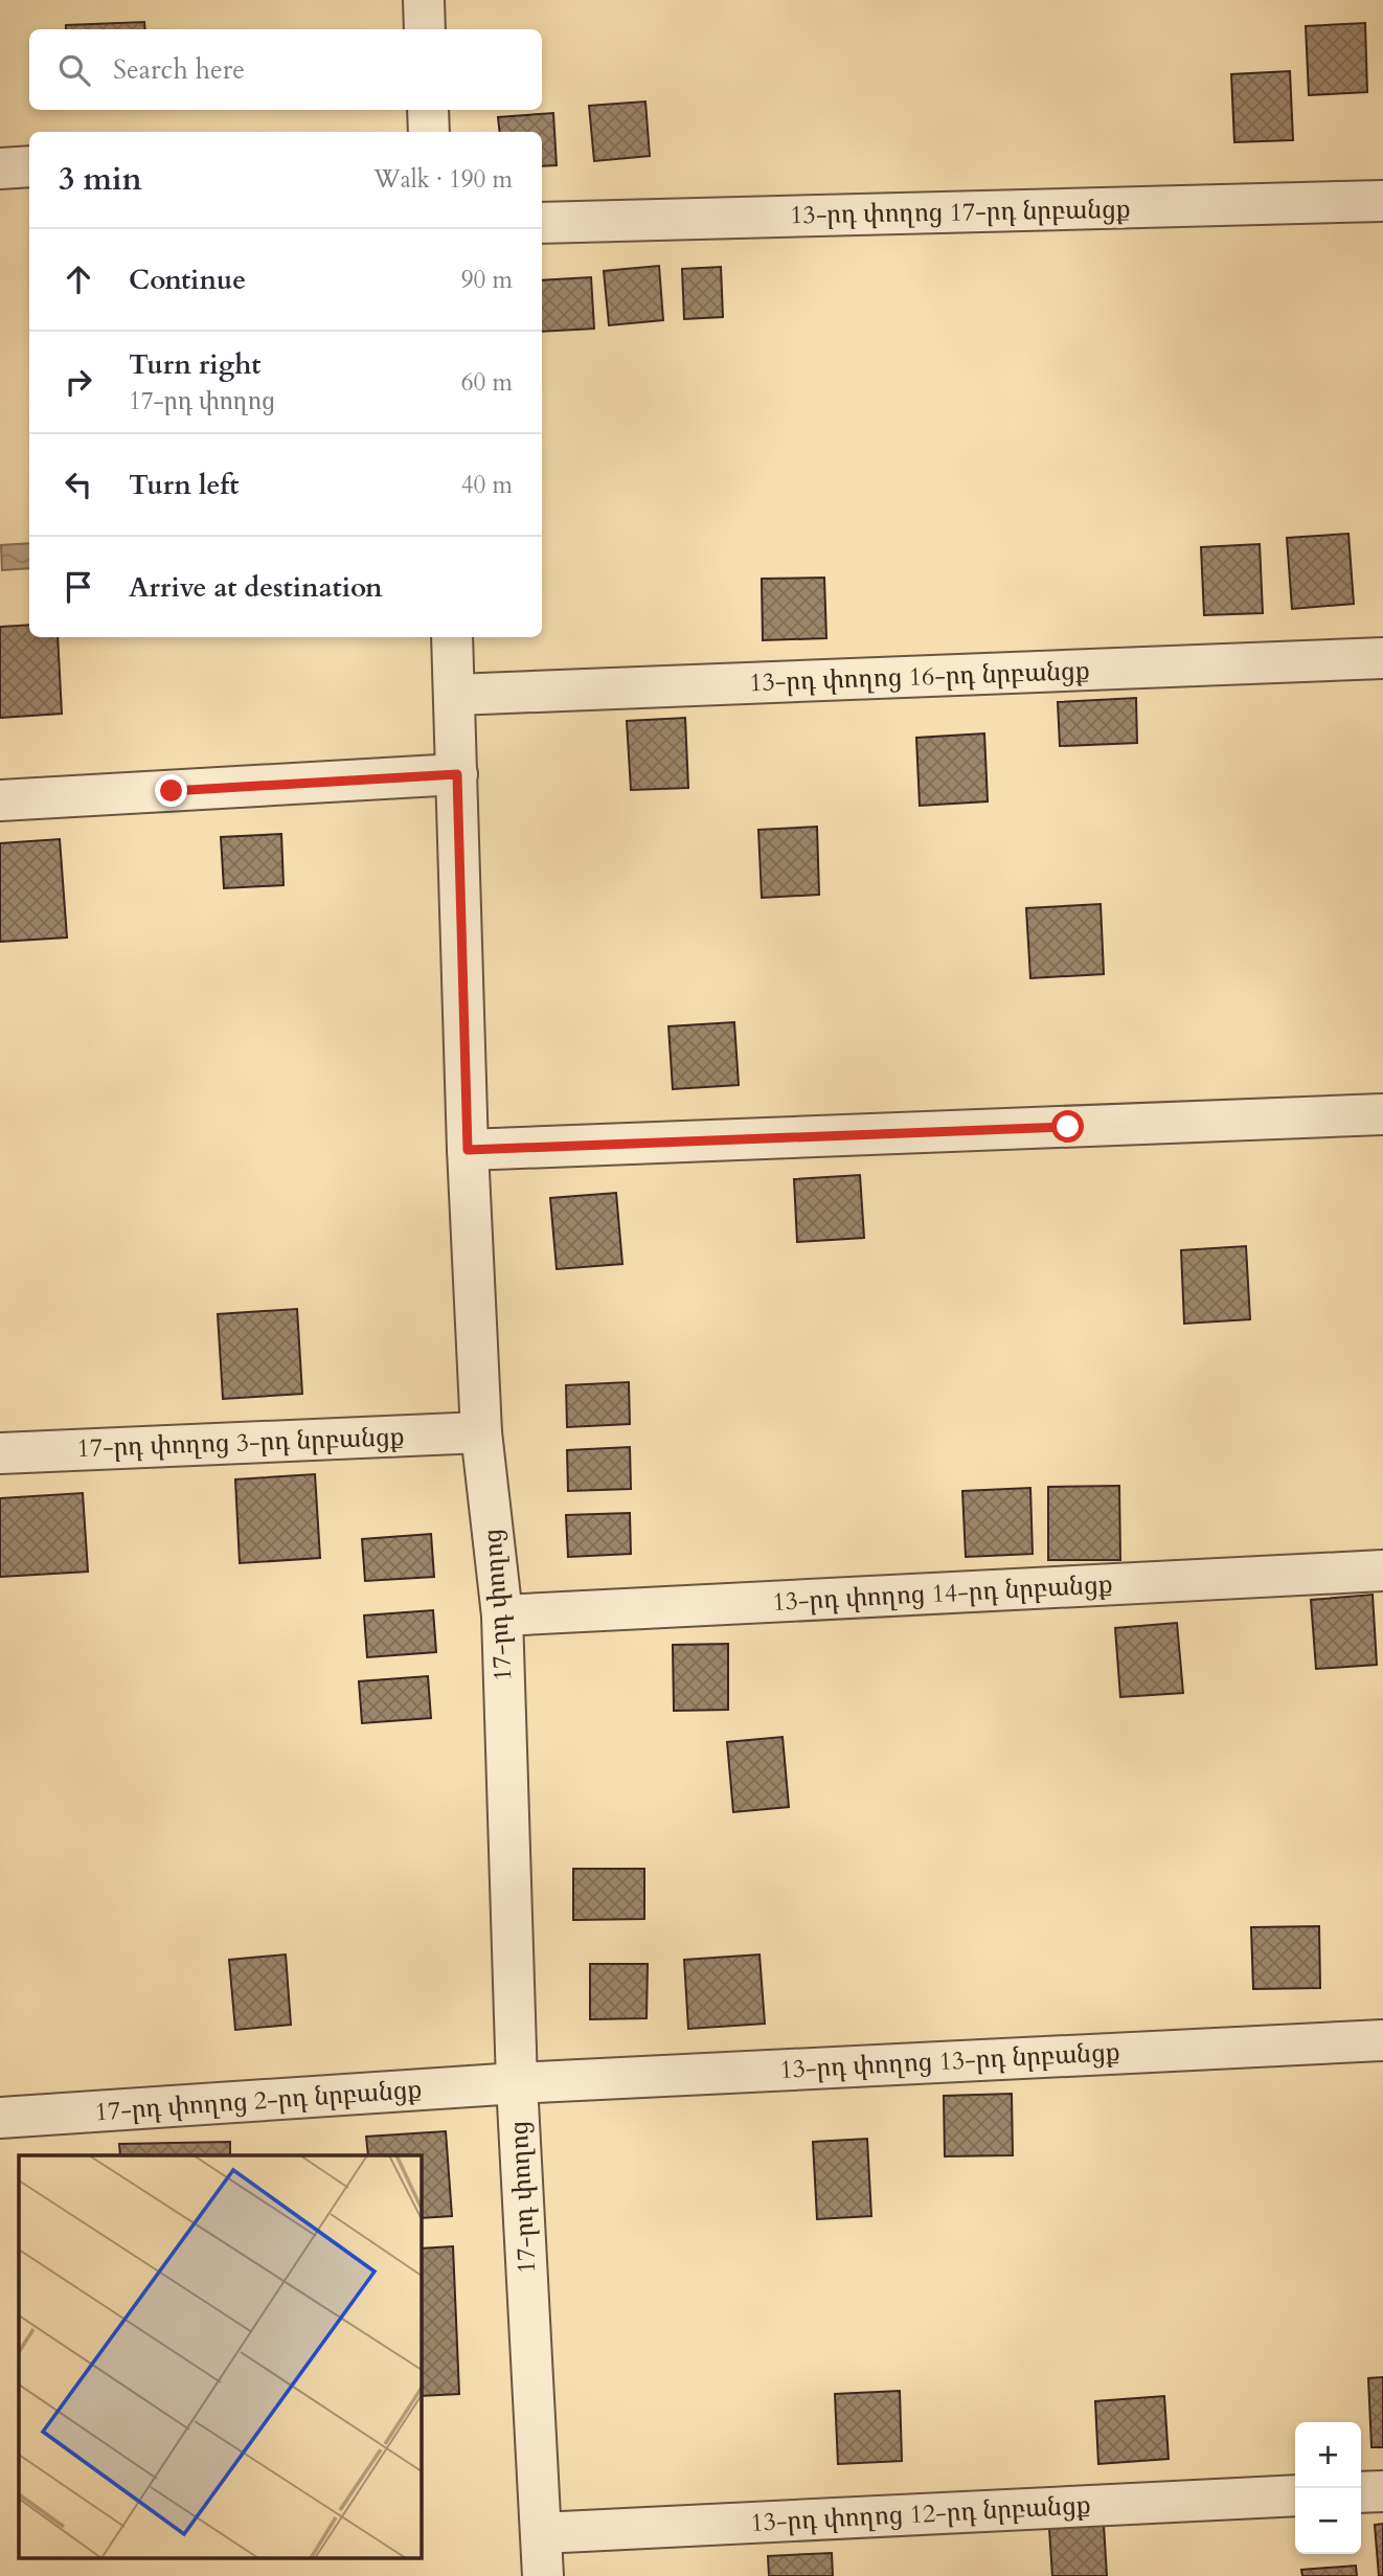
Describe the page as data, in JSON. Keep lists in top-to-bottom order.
{
  "streets": {
    "street": [
      "13-րդ փողոց 17-րդ նրբանցք",
      "13-րդ փողոց 16-րդ նրբանցք",
      "17-րդ փողոց 3-րդ նրբանցք",
      "13-րդ փողոց 14-րդ նրբանցք",
      "17-րդ փողոց",
      "13-րդ փողոց 13-րդ նրբանցք",
      "17-րդ փողոց 2-րդ նրբանցք",
      "13-րդ փողոց 12-րդ նրբանցք"
    ]
  },
  "crossings": [
    ["13-րդ փողոց 16-րդ նրբանցք", "17-րդ փողոց"],
    ["17-րդ փողոց 3-րդ նրբանցք", "17-րդ փողոց"],
    ["13-րդ փողոց 14-րդ նրբանցք", "17-րդ փողոց"],
    ["17-րդ փողոց", "13-րդ փողոց 13-րդ նրբանցք"],
    ["17-րդ փողոց", "17-րդ փողոց 2-րդ նրբանցք"],
    ["17-րդ փողոց", "13-րդ փողոց 12-րդ նրբանցք"],
    ["13-րդ փողոց 13-րդ նրբանցք", "17-րդ փողոց 2-րդ նրբանցք"]
  ],
  "page": {
    "search": "Search here",
    "heading": ["3 min", "Walk · 190 m"],
    "list": [
      ["Continue", "90 m"],
      ["Turn right", "17-րդ փողոց", "60 m"],
      ["Turn left", "40 m"],
      "Arrive at destination"
    ],
    "map_buttons": ["+", "−"]
  }
}
